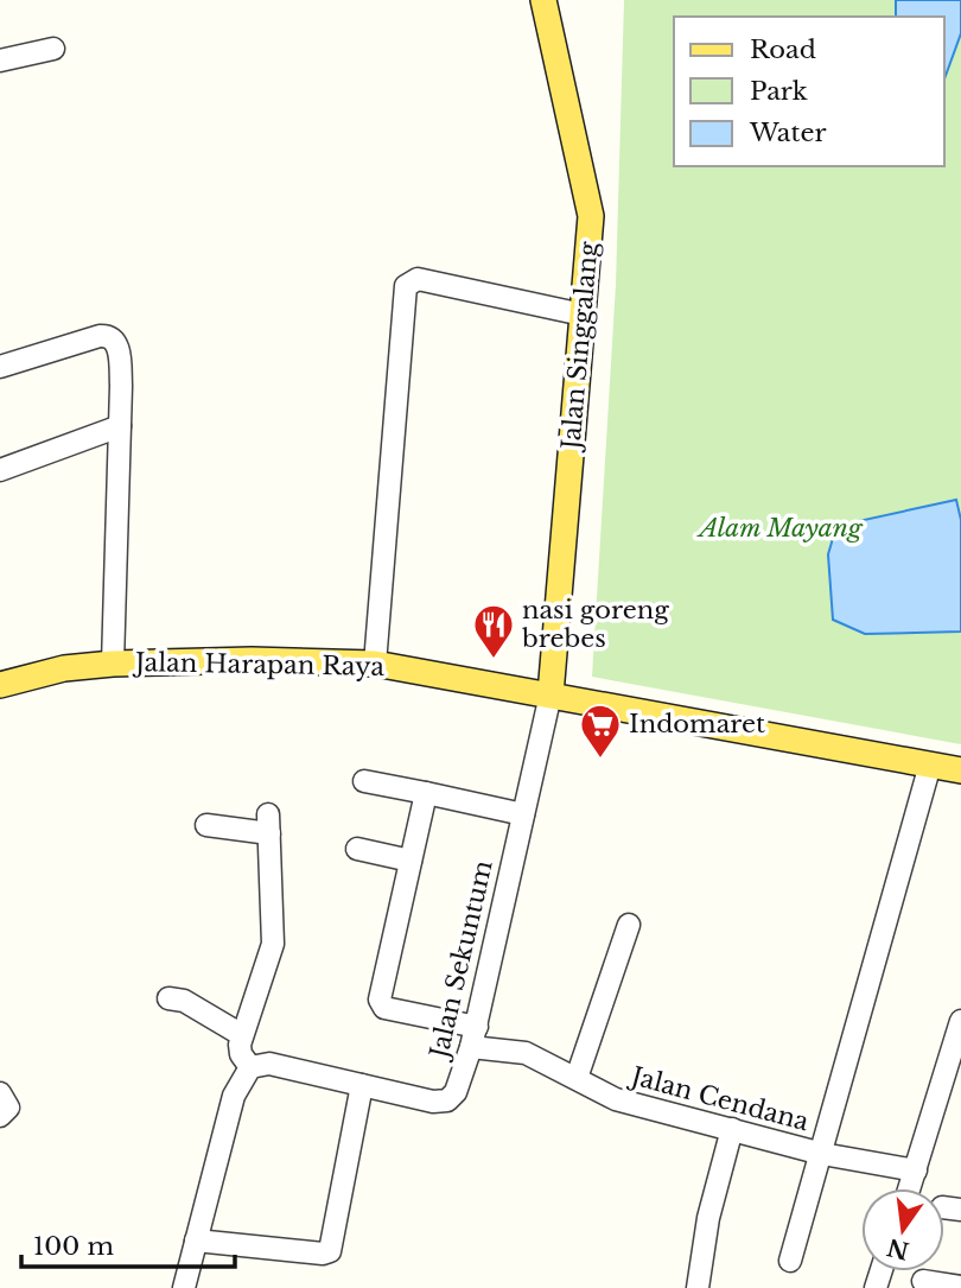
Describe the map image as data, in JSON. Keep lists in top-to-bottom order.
{
  "streets": {
    "main road": ["Jalan Singgalang", "Jalan Harapan Raya"],
    "street": ["Jalan Sekuntum", "Jalan Cendana"]
  },
  "crossings": [
    ["Jalan Singgalang", "Jalan Harapan Raya"],
    ["Jalan Singgalang", "Jalan Sekuntum"],
    ["Jalan Harapan Raya", "Jalan Sekuntum"],
    ["Jalan Sekuntum", "Jalan Cendana"]
  ],
  "parks": ["Alam Mayang"],
  "places": {
    "restaurant": ["nasi goreng brebes"],
    "supermarket": ["Indomaret"]
  },
  "legend": ["Road", "Park", "Water"],
  "scale_bar": "100 m",
  "north": "bottom"
}
